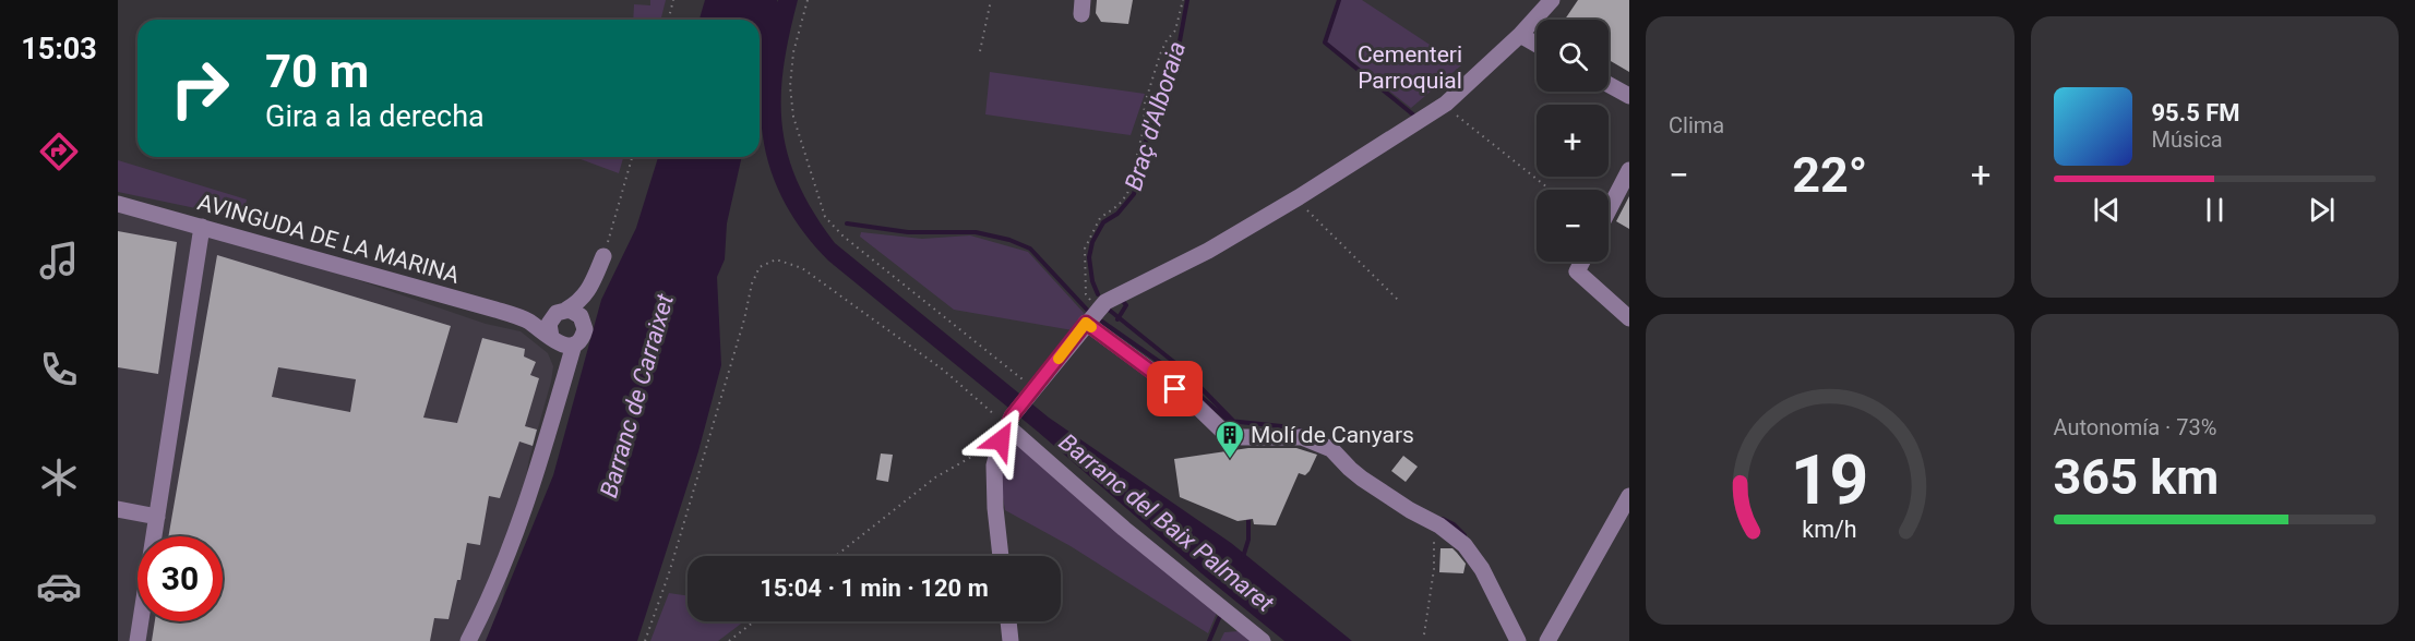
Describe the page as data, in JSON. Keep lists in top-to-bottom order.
{
  "streets": {
    "street": ["AVINGUDA DE LA MARINA"]
  },
  "water": ["Braç d'Alboraia", "Barranc de Carraixet", "Barranc del Baix Palmaret"],
  "parks": ["Cementeri Parroquial"],
  "places": {
    "building": ["Molí de Canyars"]
  },
  "page": {
    "tabs": "15:03",
    "tile": [
      "Clima",
      ["Autonomía · 73%", "365 km"]
    ],
    "map_buttons": ["+", "−"],
    "turn": ["70 m", "Gira a la derecha"],
    "song": ["95.5 FM", "Música"],
    "heat": ["−", "22°", "+"],
    "limit": "30",
    "trip": "15:04 · 1 min · 120 m",
    "gauge": ["19", "km/h"]
  }
}
